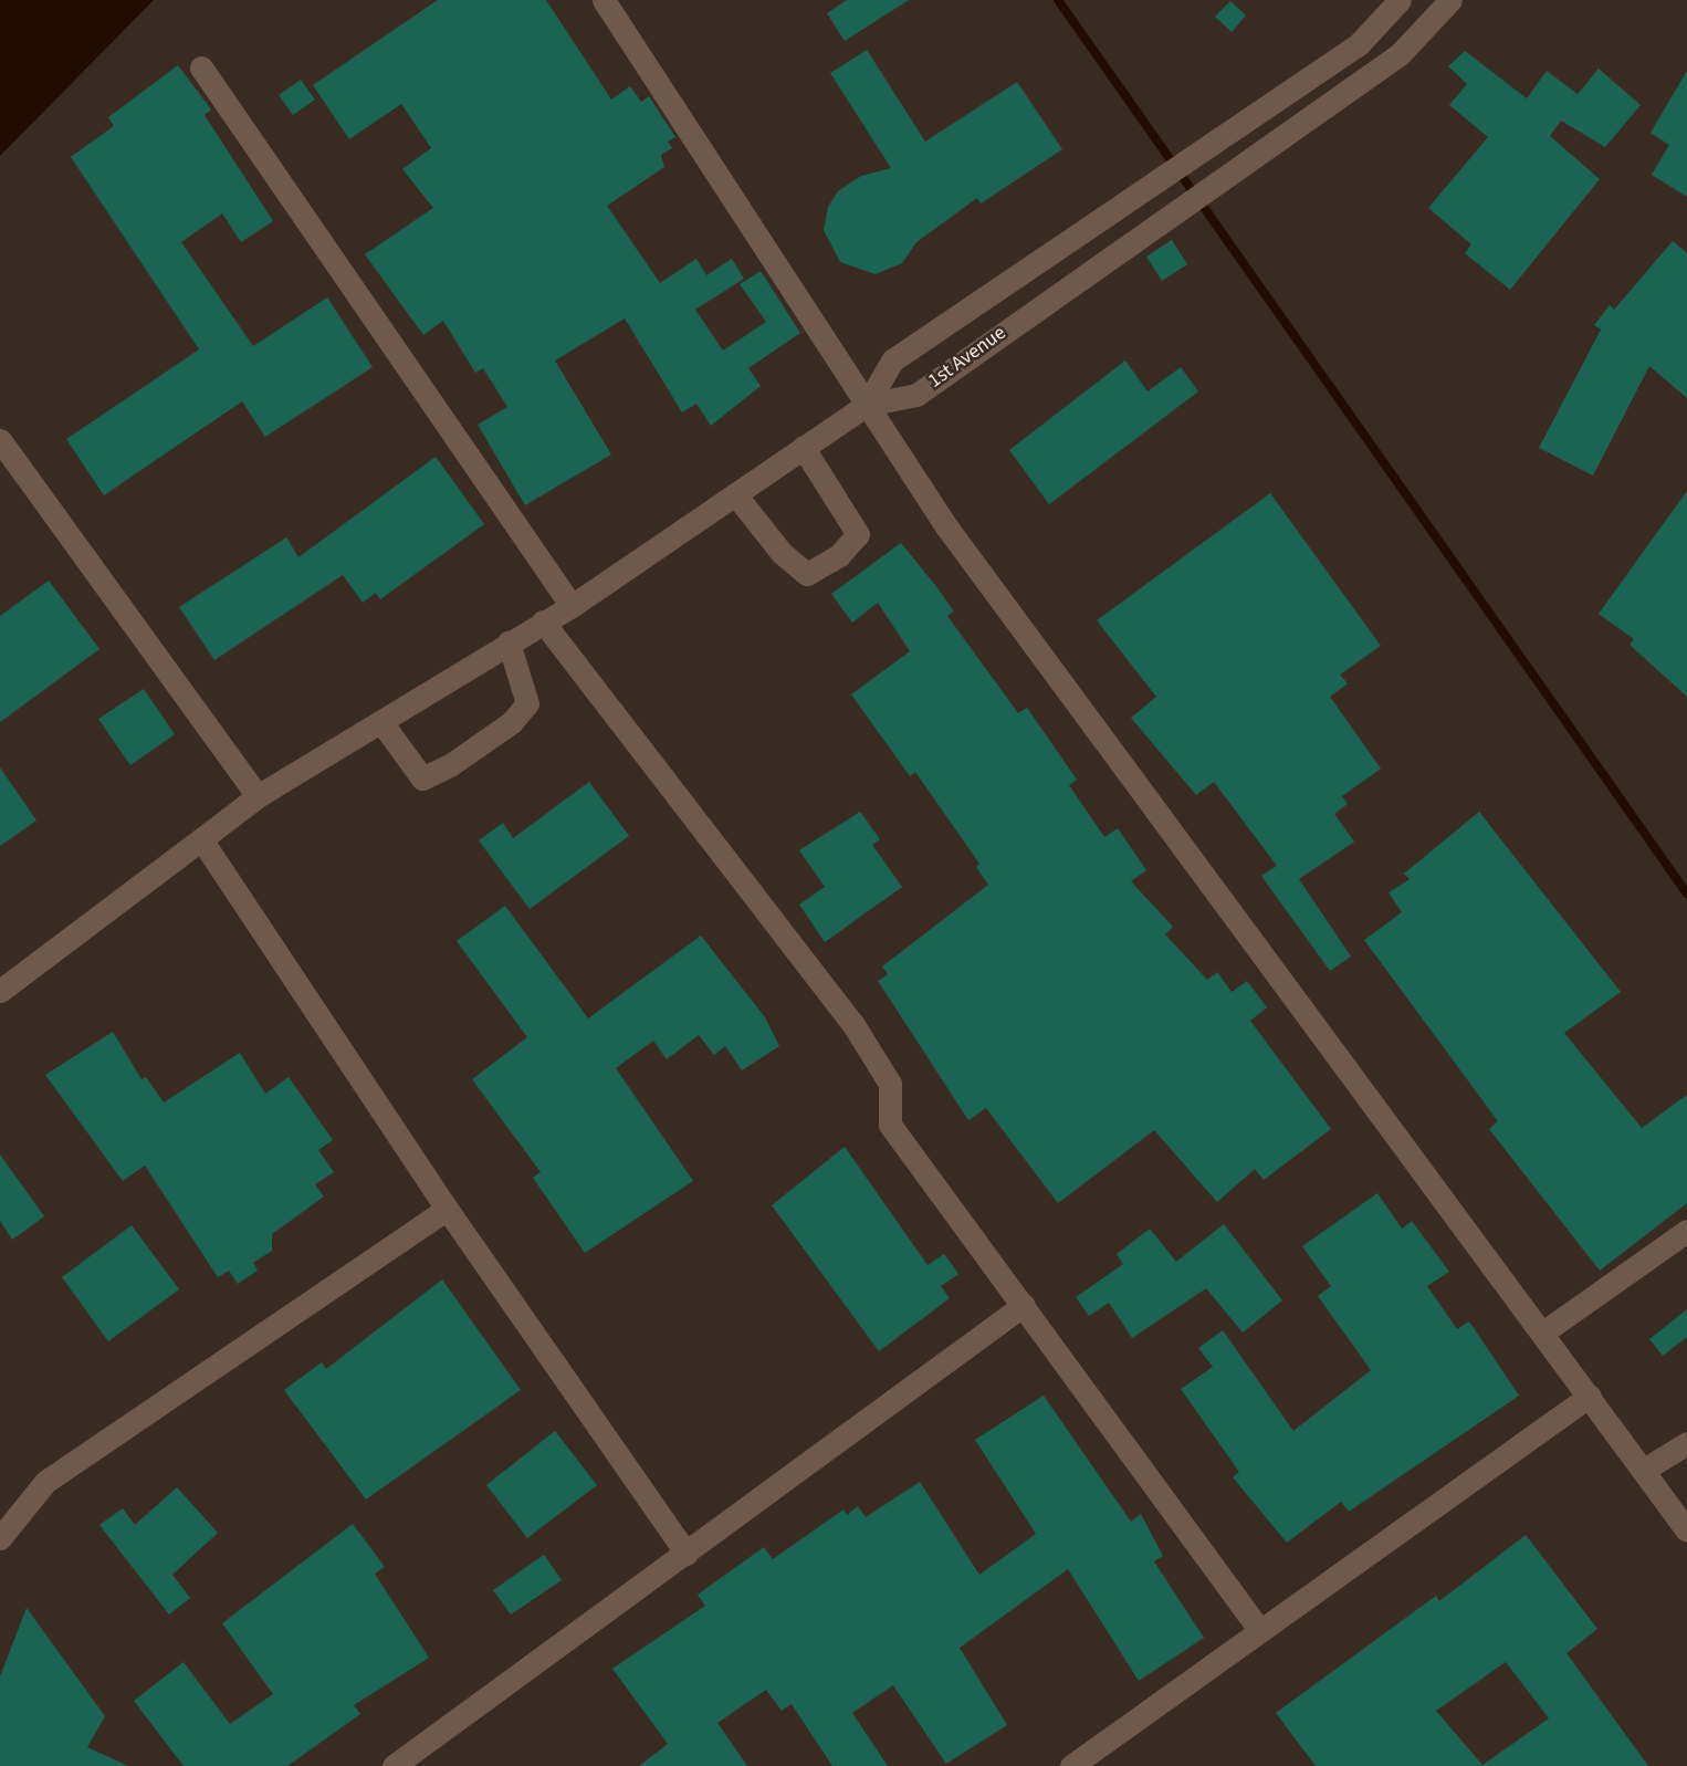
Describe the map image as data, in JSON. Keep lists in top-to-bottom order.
{
  "streets": {
    "street": ["1st Avenue"]
  }
}
